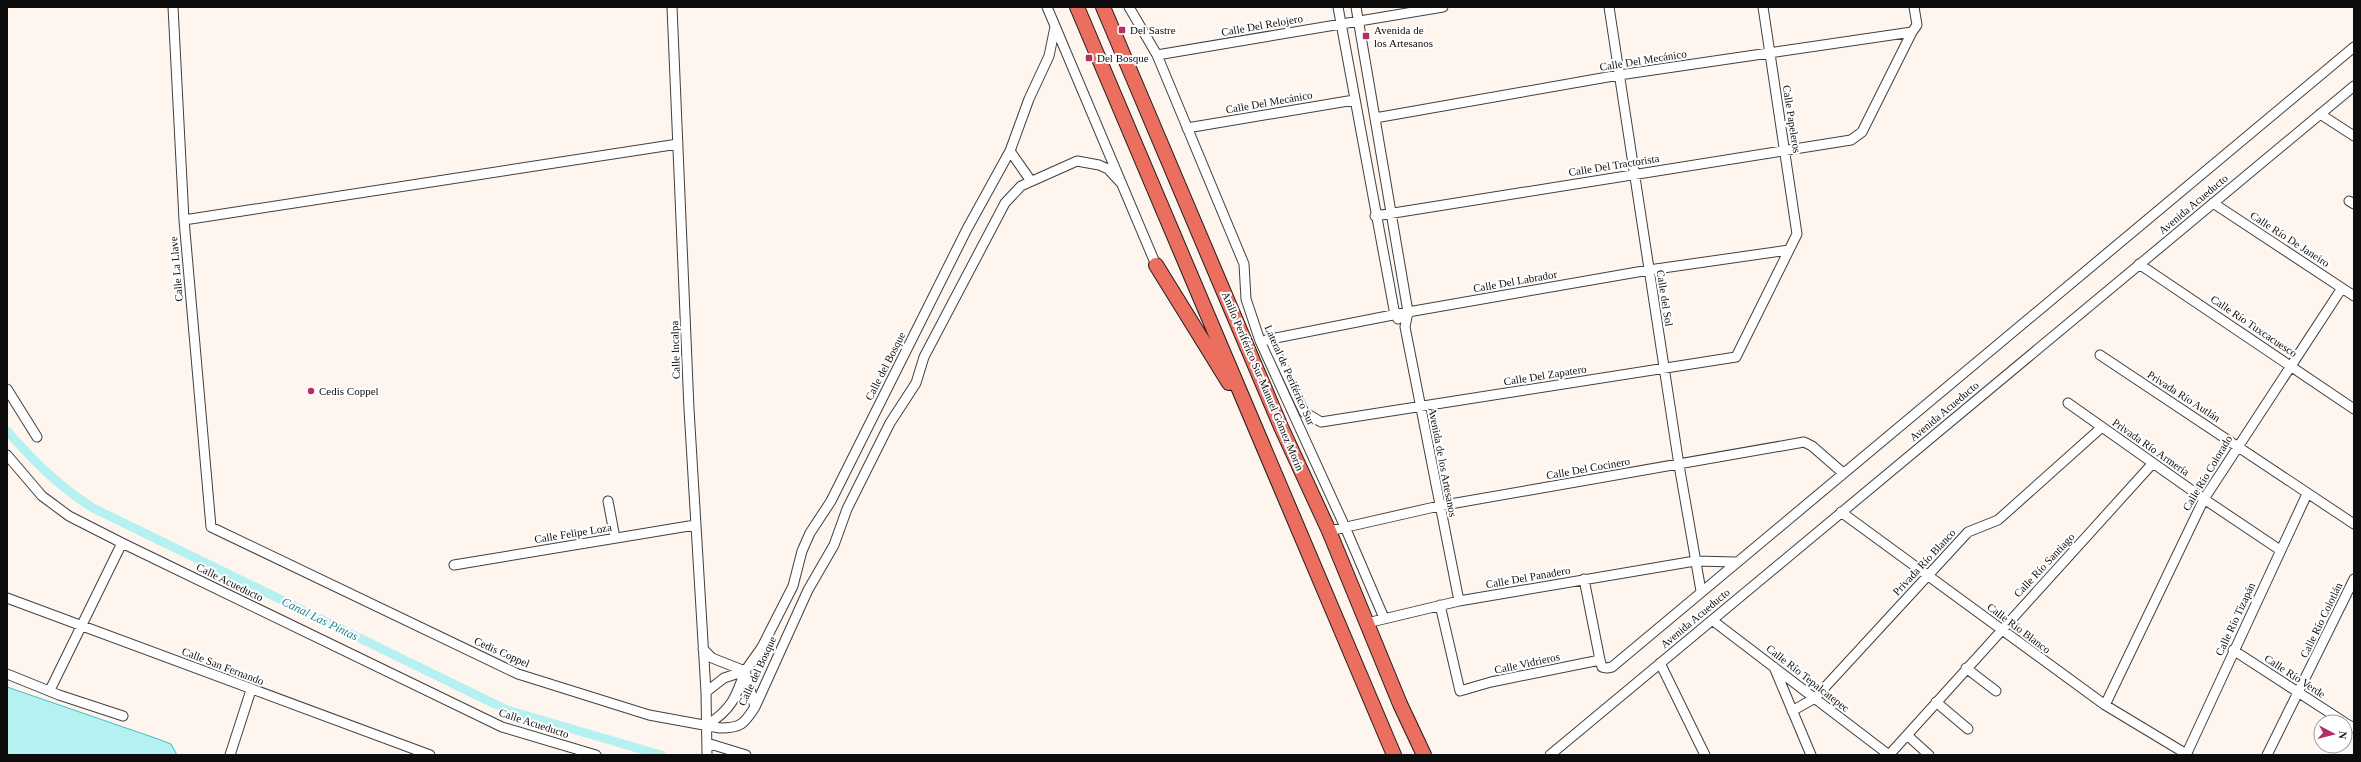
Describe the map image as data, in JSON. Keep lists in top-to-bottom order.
{
  "streets": {
    "highway": ["Anillo Periférico Sur Manuel Gómez Morín"],
    "street": [
      "Calle Del Relojero",
      "Calle Del Mecánico",
      "Calle Papeleros",
      "Calle Del Tractorista",
      "Avenida Acueducto",
      "Calle Río De Janeiro",
      "Calle La Llave",
      "Calle Del Labrador",
      "Calle del Sol",
      "Calle Río Tuxcacuesco",
      "Calle Incalpa",
      "Calle del Bosque",
      "Lateral de Periférico Sur",
      "Calle Del Zapatero",
      "Privada Río Autlán",
      "Privada Río Armería",
      "Avenida de los Artesanos",
      "Calle Del Cocinero",
      "Calle Río Colorado",
      "Calle Felipe Loza",
      "Privada Río Blanco",
      "Calle Río Santiago",
      "Calle Del Panadero",
      "Calle Acueducto",
      "Calle Río Tizapán",
      "Calle Río Colotlán",
      "Calle Río Blanco",
      "Cedis Coppel",
      "Calle Vidrieros",
      "Calle San Fernando",
      "Calle Río Verde",
      "Calle Río Tepalcatepec"
    ]
  },
  "crossings": [
    ["Calle Del Relojero", "Lateral de Periférico Sur"],
    ["Calle Del Relojero", "Avenida de los Artesanos"],
    ["Calle Del Mecánico", "Calle Papeleros"],
    ["Calle Del Mecánico", "Calle Del Tractorista"],
    ["Calle Del Mecánico", "Calle del Sol"],
    ["Calle Del Mecánico", "Lateral de Periférico Sur"],
    ["Calle Del Mecánico", "Avenida de los Artesanos"],
    ["Calle Papeleros", "Calle Del Tractorista"],
    ["Calle Papeleros", "Calle Del Zapatero"],
    ["Calle Del Tractorista", "Calle del Sol"],
    ["Calle Del Tractorista", "Avenida de los Artesanos"],
    ["Avenida Acueducto", "Calle Río De Janeiro"],
    ["Avenida Acueducto", "Calle del Sol"],
    ["Avenida Acueducto", "Calle Río Tuxcacuesco"],
    ["Avenida Acueducto", "Calle Del Cocinero"],
    ["Avenida Acueducto", "Calle Del Panadero"],
    ["Avenida Acueducto", "Calle Río Blanco"],
    ["Avenida Acueducto", "Calle Vidrieros"],
    ["Avenida Acueducto", "Calle Río Tepalcatepec"],
    ["Calle Río De Janeiro", "Calle Río Colorado"],
    ["Calle La Llave", "Cedis Coppel"],
    ["Calle Del Labrador", "Calle del Sol"],
    ["Calle Del Labrador", "Lateral de Periférico Sur"],
    ["Calle Del Labrador", "Calle Del Zapatero"],
    ["Calle Del Labrador", "Anillo Periférico Sur Manuel Gómez Morín"],
    ["Calle Del Labrador", "Avenida de los Artesanos"],
    ["Calle del Sol", "Calle Del Zapatero"],
    ["Calle del Sol", "Calle Del Cocinero"],
    ["Calle del Sol", "Calle Del Panadero"],
    ["Calle Río Tuxcacuesco", "Calle Río Colorado"],
    ["Calle Incalpa", "Calle del Bosque"],
    ["Calle Incalpa", "Calle Felipe Loza"],
    ["Calle Incalpa", "Cedis Coppel"],
    ["Calle del Bosque", "Cedis Coppel"],
    ["Lateral de Periférico Sur", "Anillo Periférico Sur Manuel Gómez Morín"],
    ["Lateral de Periférico Sur", "Calle Del Cocinero"],
    ["Lateral de Periférico Sur", "Calle Del Panadero"],
    ["Calle Del Zapatero", "Avenida de los Artesanos"],
    ["Anillo Periférico Sur Manuel Gómez Morín", "Calle Del Cocinero"],
    ["Anillo Periférico Sur Manuel Gómez Morín", "Calle Del Panadero"],
    ["Privada Río Autlán", "Calle Río Colorado"],
    ["Privada Río Autlán", "Calle Río Tizapán"],
    ["Privada Río Armería", "Calle Río Colorado"],
    ["Privada Río Armería", "Privada Río Blanco"],
    ["Privada Río Armería", "Calle Río Santiago"],
    ["Privada Río Armería", "Calle Río Tizapán"],
    ["Avenida de los Artesanos", "Calle Del Cocinero"],
    ["Avenida de los Artesanos", "Calle Del Panadero"],
    ["Calle Río Colorado", "Calle Río Blanco"],
    ["Privada Río Blanco", "Calle Río Blanco"],
    ["Privada Río Blanco", "Calle Río Tepalcatepec"],
    ["Calle Río Santiago", "Calle Río Blanco"],
    ["Calle Río Santiago", "Calle Río Tepalcatepec"],
    ["Calle Del Panadero", "Calle Vidrieros"],
    ["Calle Río Tizapán", "Calle Río Blanco"],
    ["Calle Río Tizapán", "Calle Río Verde"],
    ["Calle Río Colotlán", "Calle Río Verde"]
  ],
  "water": ["Canal Las Pintas"],
  "places": {
    "transit": ["Del Sastre", "Avenida de los Artesanos", "Del Bosque"],
    "other": ["Cedis Coppel"]
  },
  "north": "right"
}
